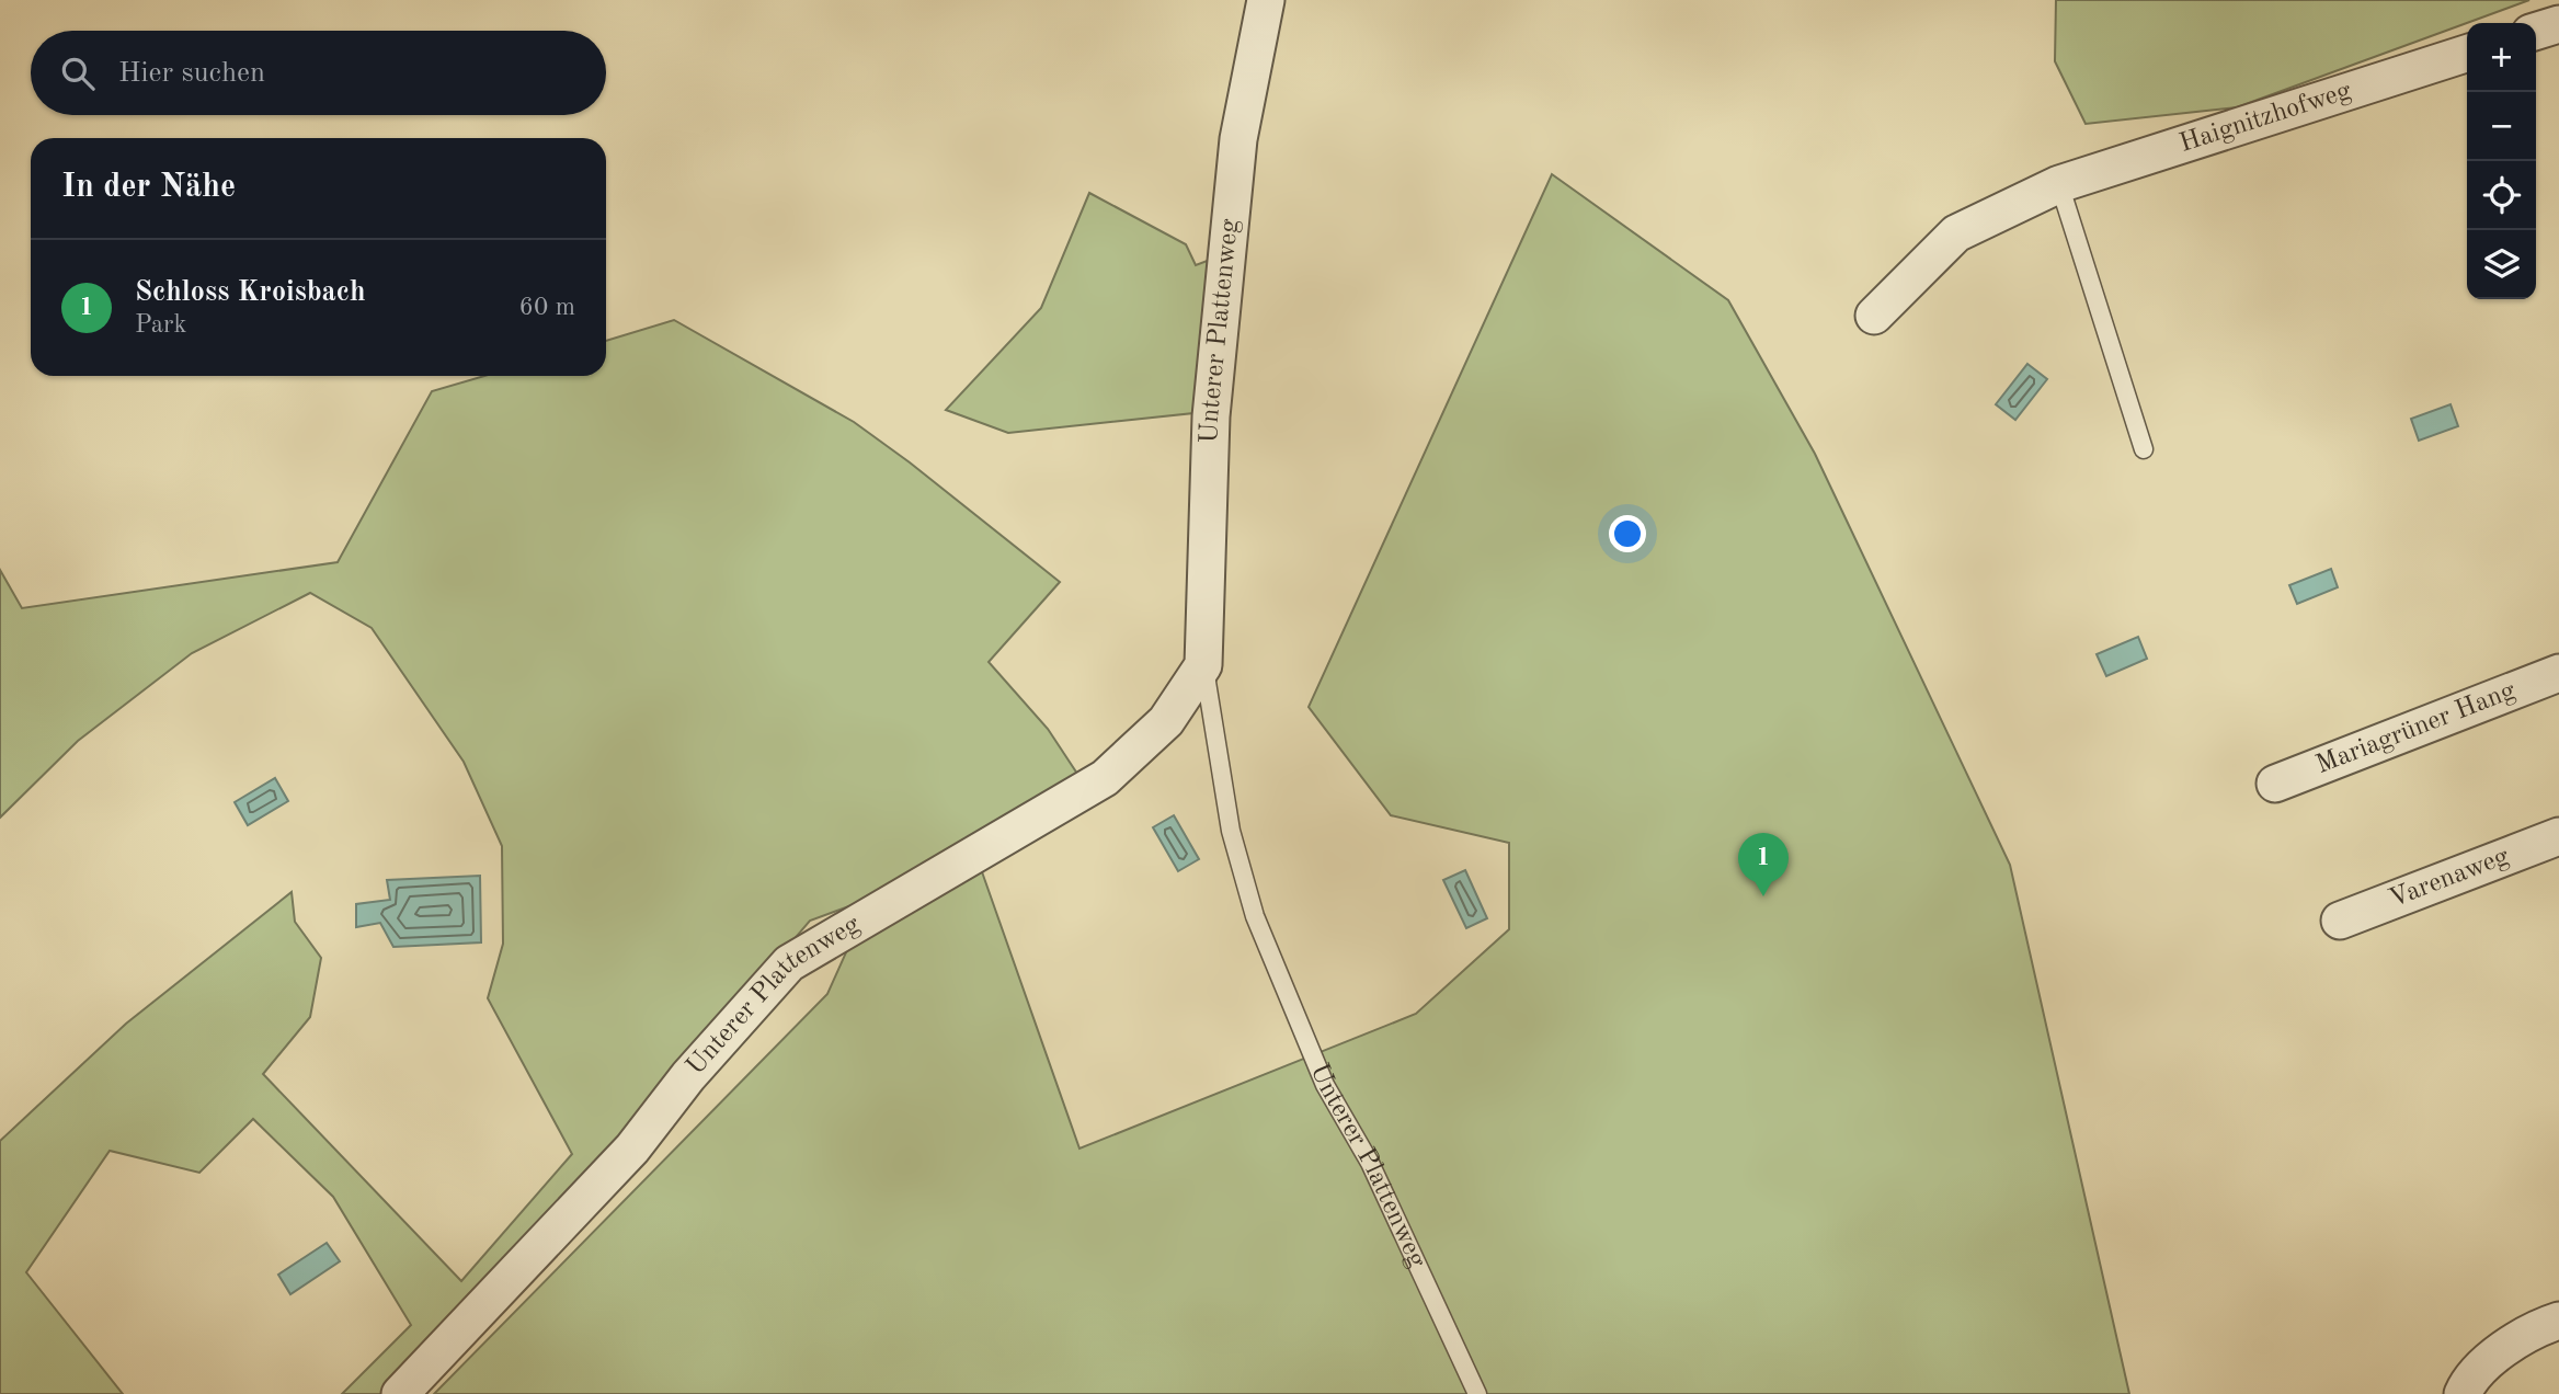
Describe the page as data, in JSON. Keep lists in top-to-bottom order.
{
  "streets": {
    "street": [
      "Haignitzhofweg",
      "Unterer Plattenweg",
      "Mariagrüner Hang",
      "Varenaweg"
    ]
  },
  "page": {
    "map_buttons": ["+", "−"],
    "search": "Hier suchen",
    "heading": "In der Nähe",
    "list": [
      {
        "mark": "1",
        "name": "Schloss Kroisbach",
        "note": "Park",
        "value": "60 m"
      }
    ],
    "pins": "1"
  }
}
